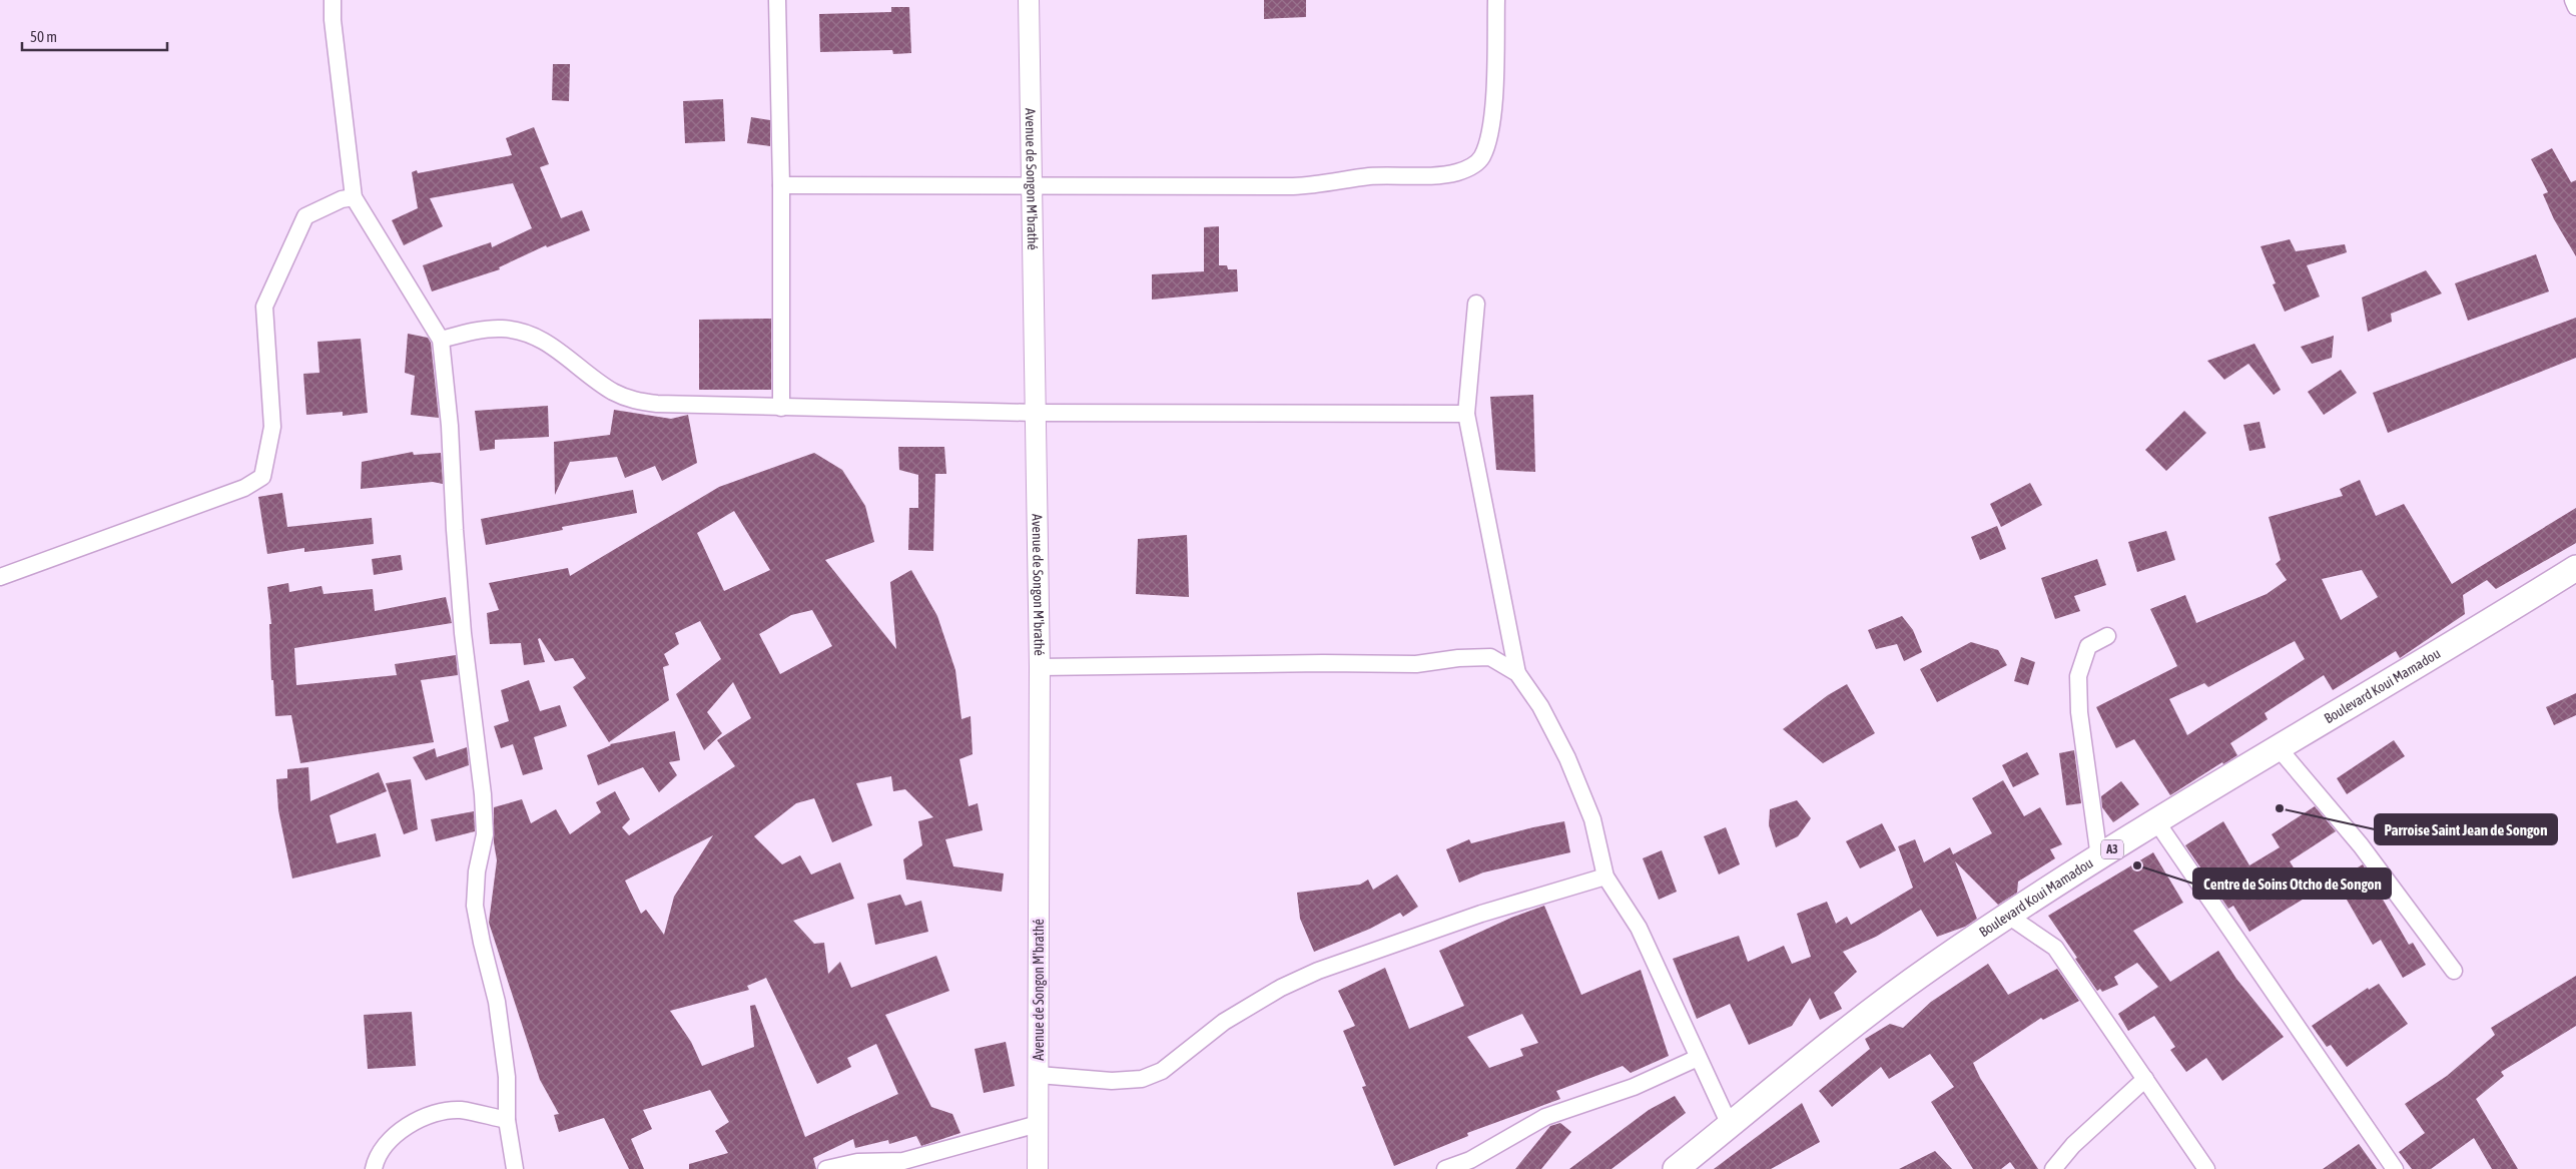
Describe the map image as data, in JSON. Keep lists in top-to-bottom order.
{
  "streets": {
    "main road": ["Boulevard Koui Mamadou", "A3"],
    "street": ["Avenue de Songon M'brathé"]
  },
  "places": ["Parroise Saint Jean de Songon", "Centre de Soins Otcho de Songon"],
  "scale_bar": "50 m"
}
